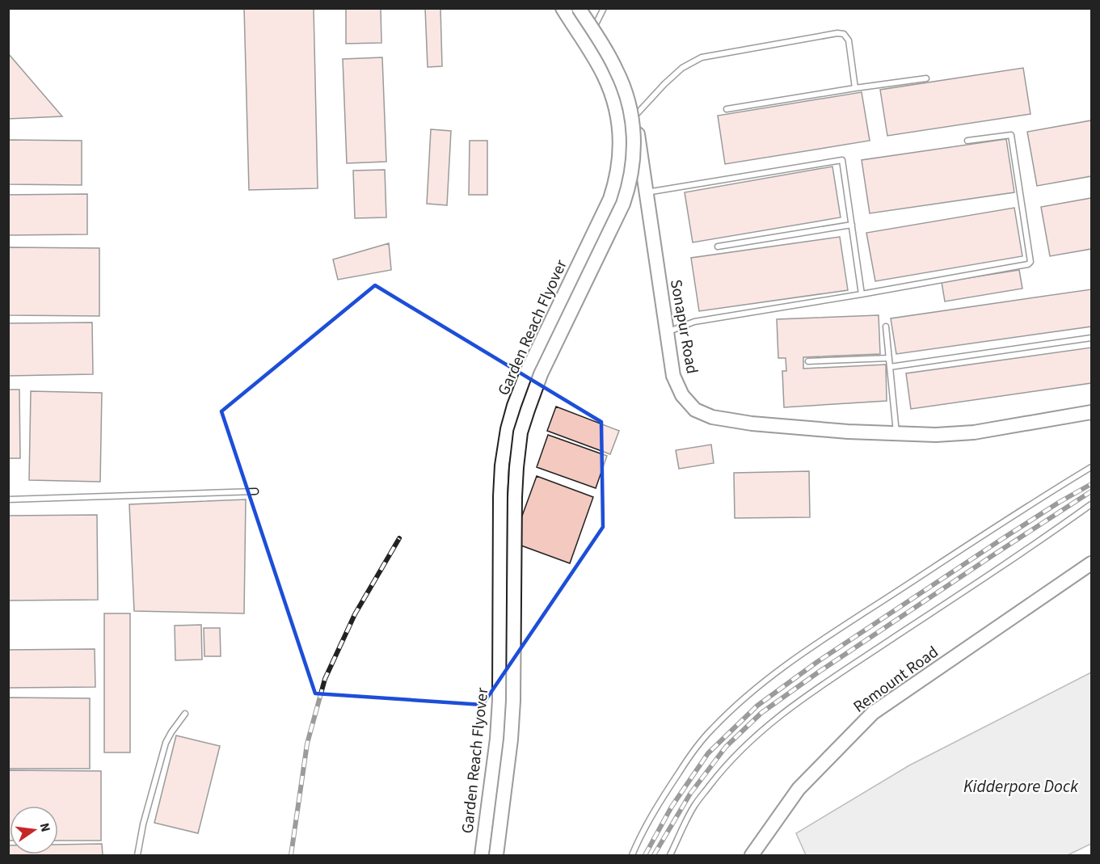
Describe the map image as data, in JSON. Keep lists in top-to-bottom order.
{
  "streets": {
    "main road": ["Sonapur Road", "Garden Reach Flyover", "Remount Road"]
  },
  "water": ["Kidderpore Dock"],
  "north": "right"
}
